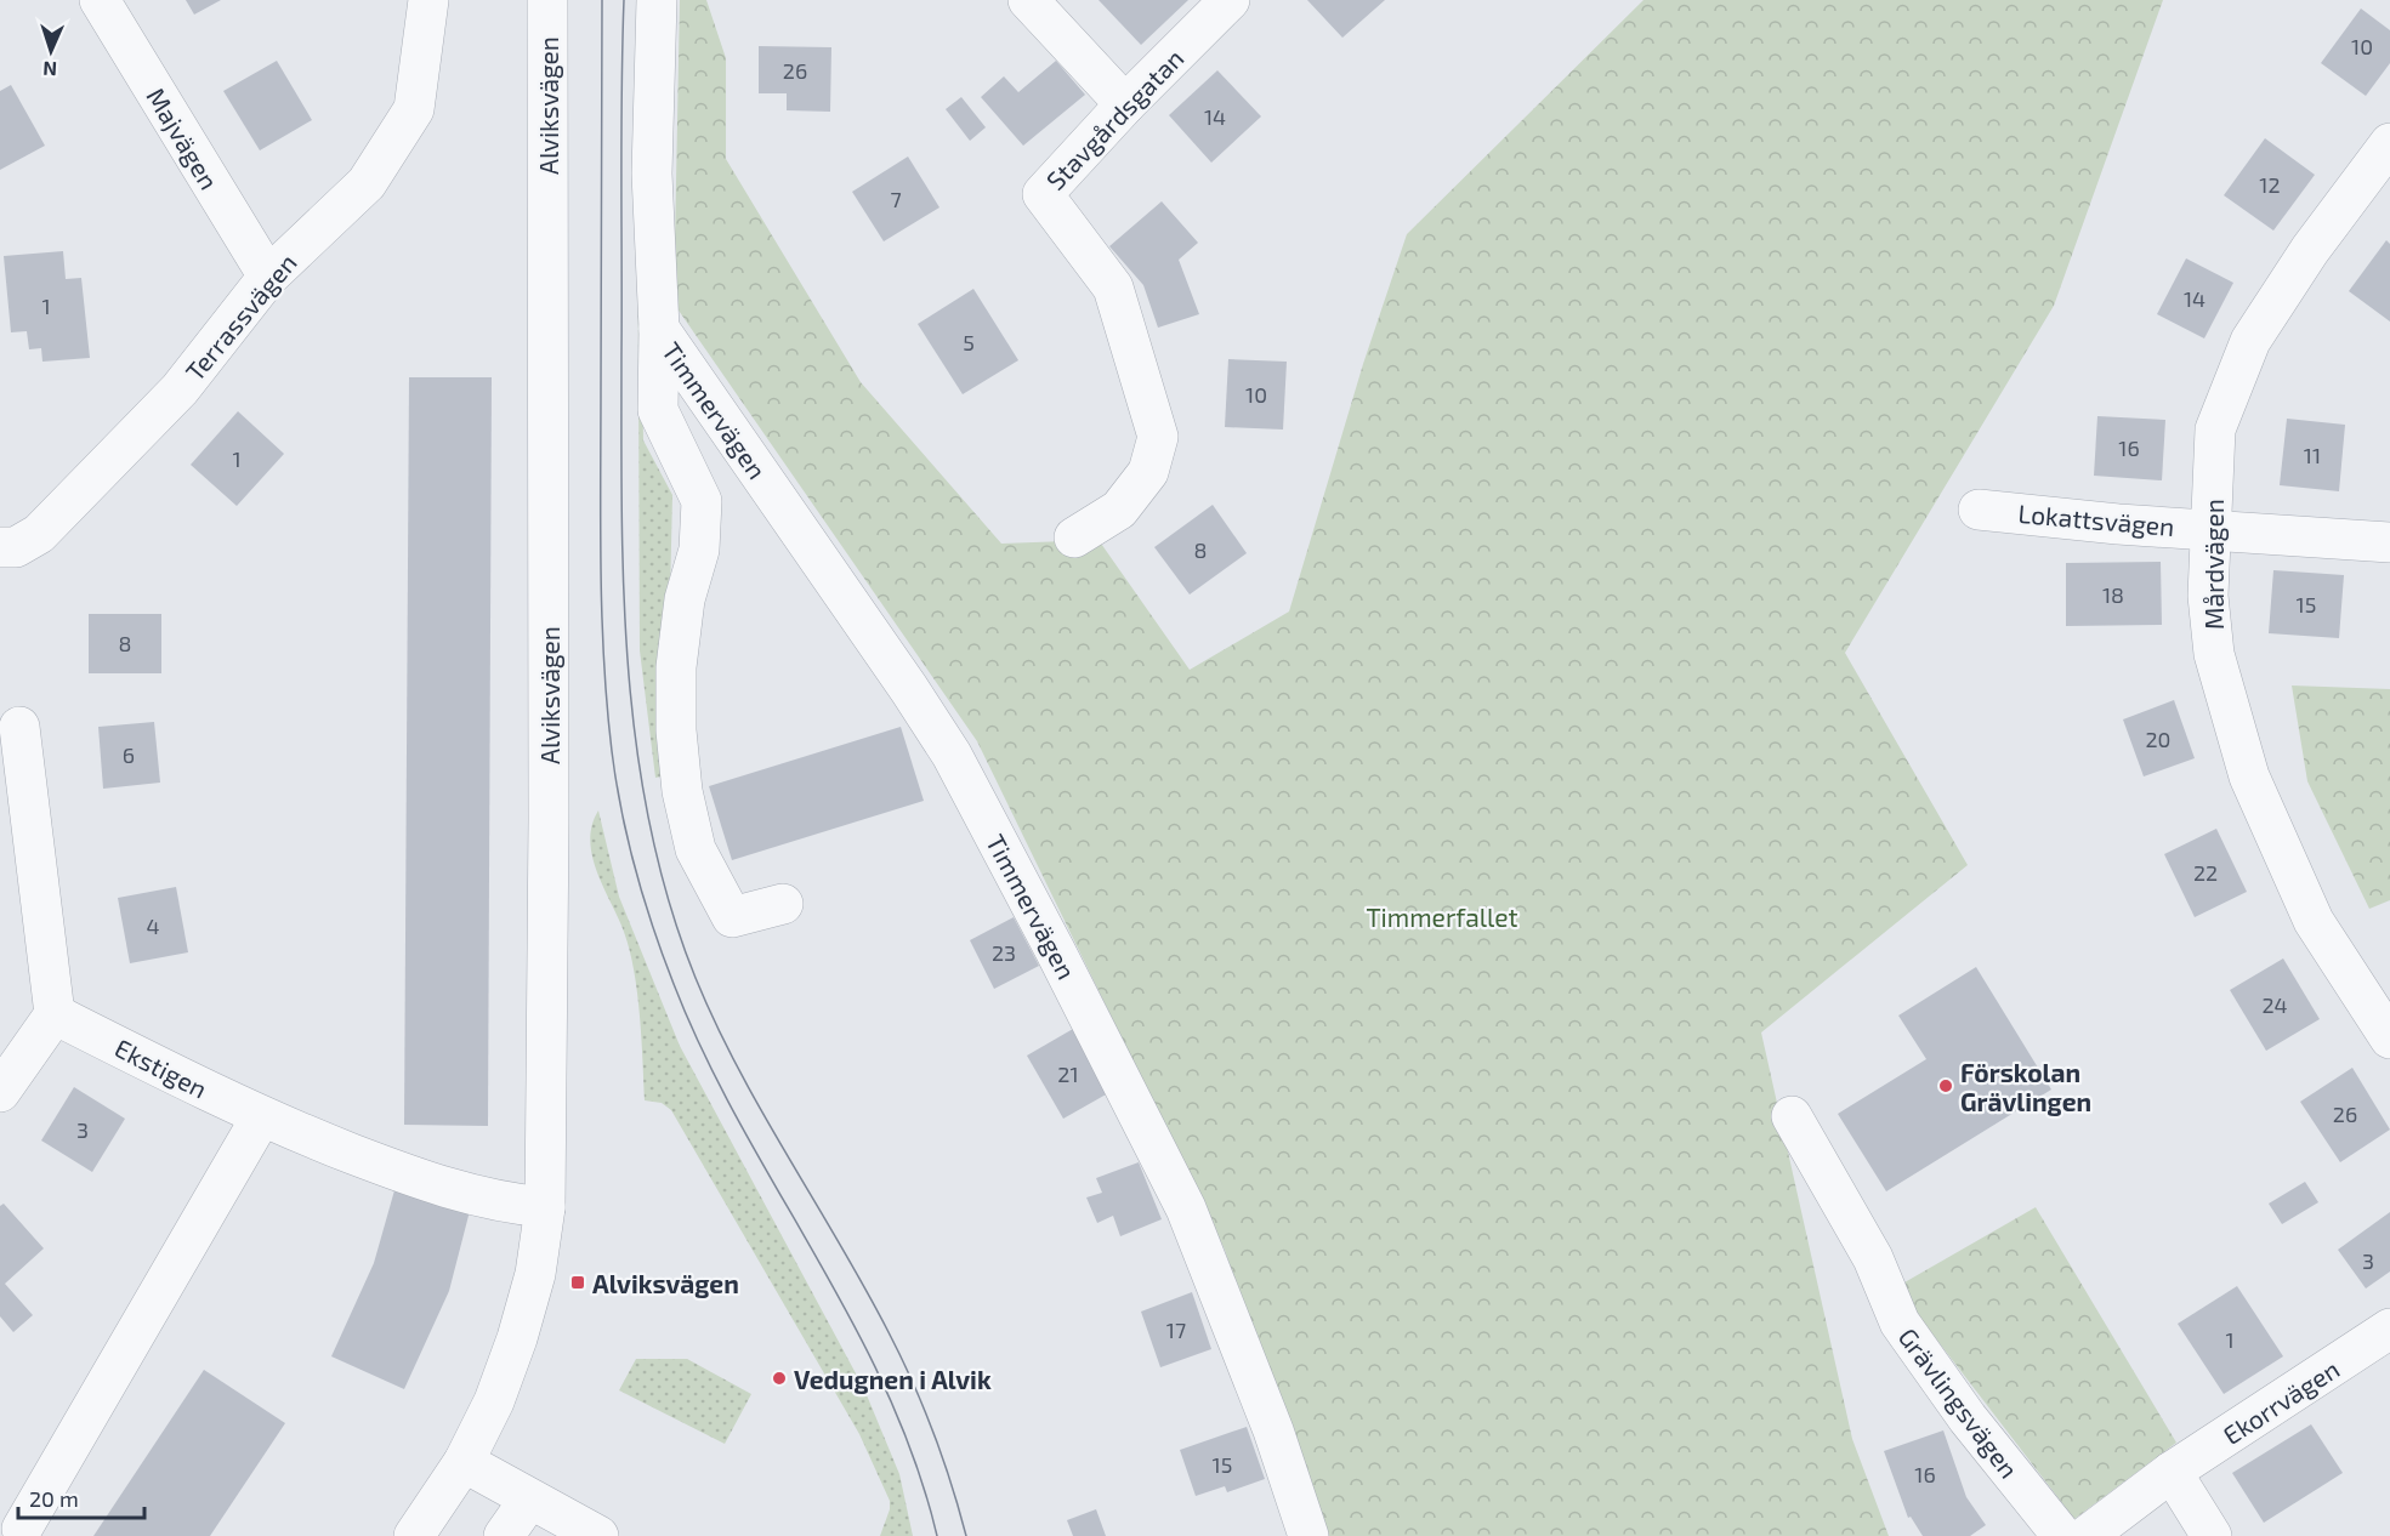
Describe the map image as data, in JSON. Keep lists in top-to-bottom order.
{
  "streets": {
    "street": [
      "Alviksvägen",
      "Stavgårdsgatan",
      "Majvägen",
      "Terrassvägen",
      "Timmervägen",
      "Lokattsvägen",
      "Mårdvägen",
      "Ekstigen",
      "Ekorrvägen",
      "Grävlingsvägen"
    ]
  },
  "crossings": [
    ["Alviksvägen", "Ekstigen"],
    ["Majvägen", "Terrassvägen"],
    ["Lokattsvägen", "Mårdvägen"]
  ],
  "parks": ["Timmerfallet"],
  "places": {
    "other": ["Förskolan Grävlingen", "Vedugnen i Alvik"],
    "transit": ["Alviksvägen"]
  },
  "house_numbers": [
    "10",
    "26",
    "14",
    "12",
    "7",
    "14",
    "1",
    "5",
    "10",
    "16",
    "11",
    "1",
    "8",
    "18",
    "15",
    "8",
    "20",
    "6",
    "22",
    "4",
    "23",
    "24",
    "21",
    "26",
    "3",
    "3",
    "17",
    "1",
    "15",
    "16"
  ],
  "scale_bar": "20 m",
  "north": "bottom"
}
